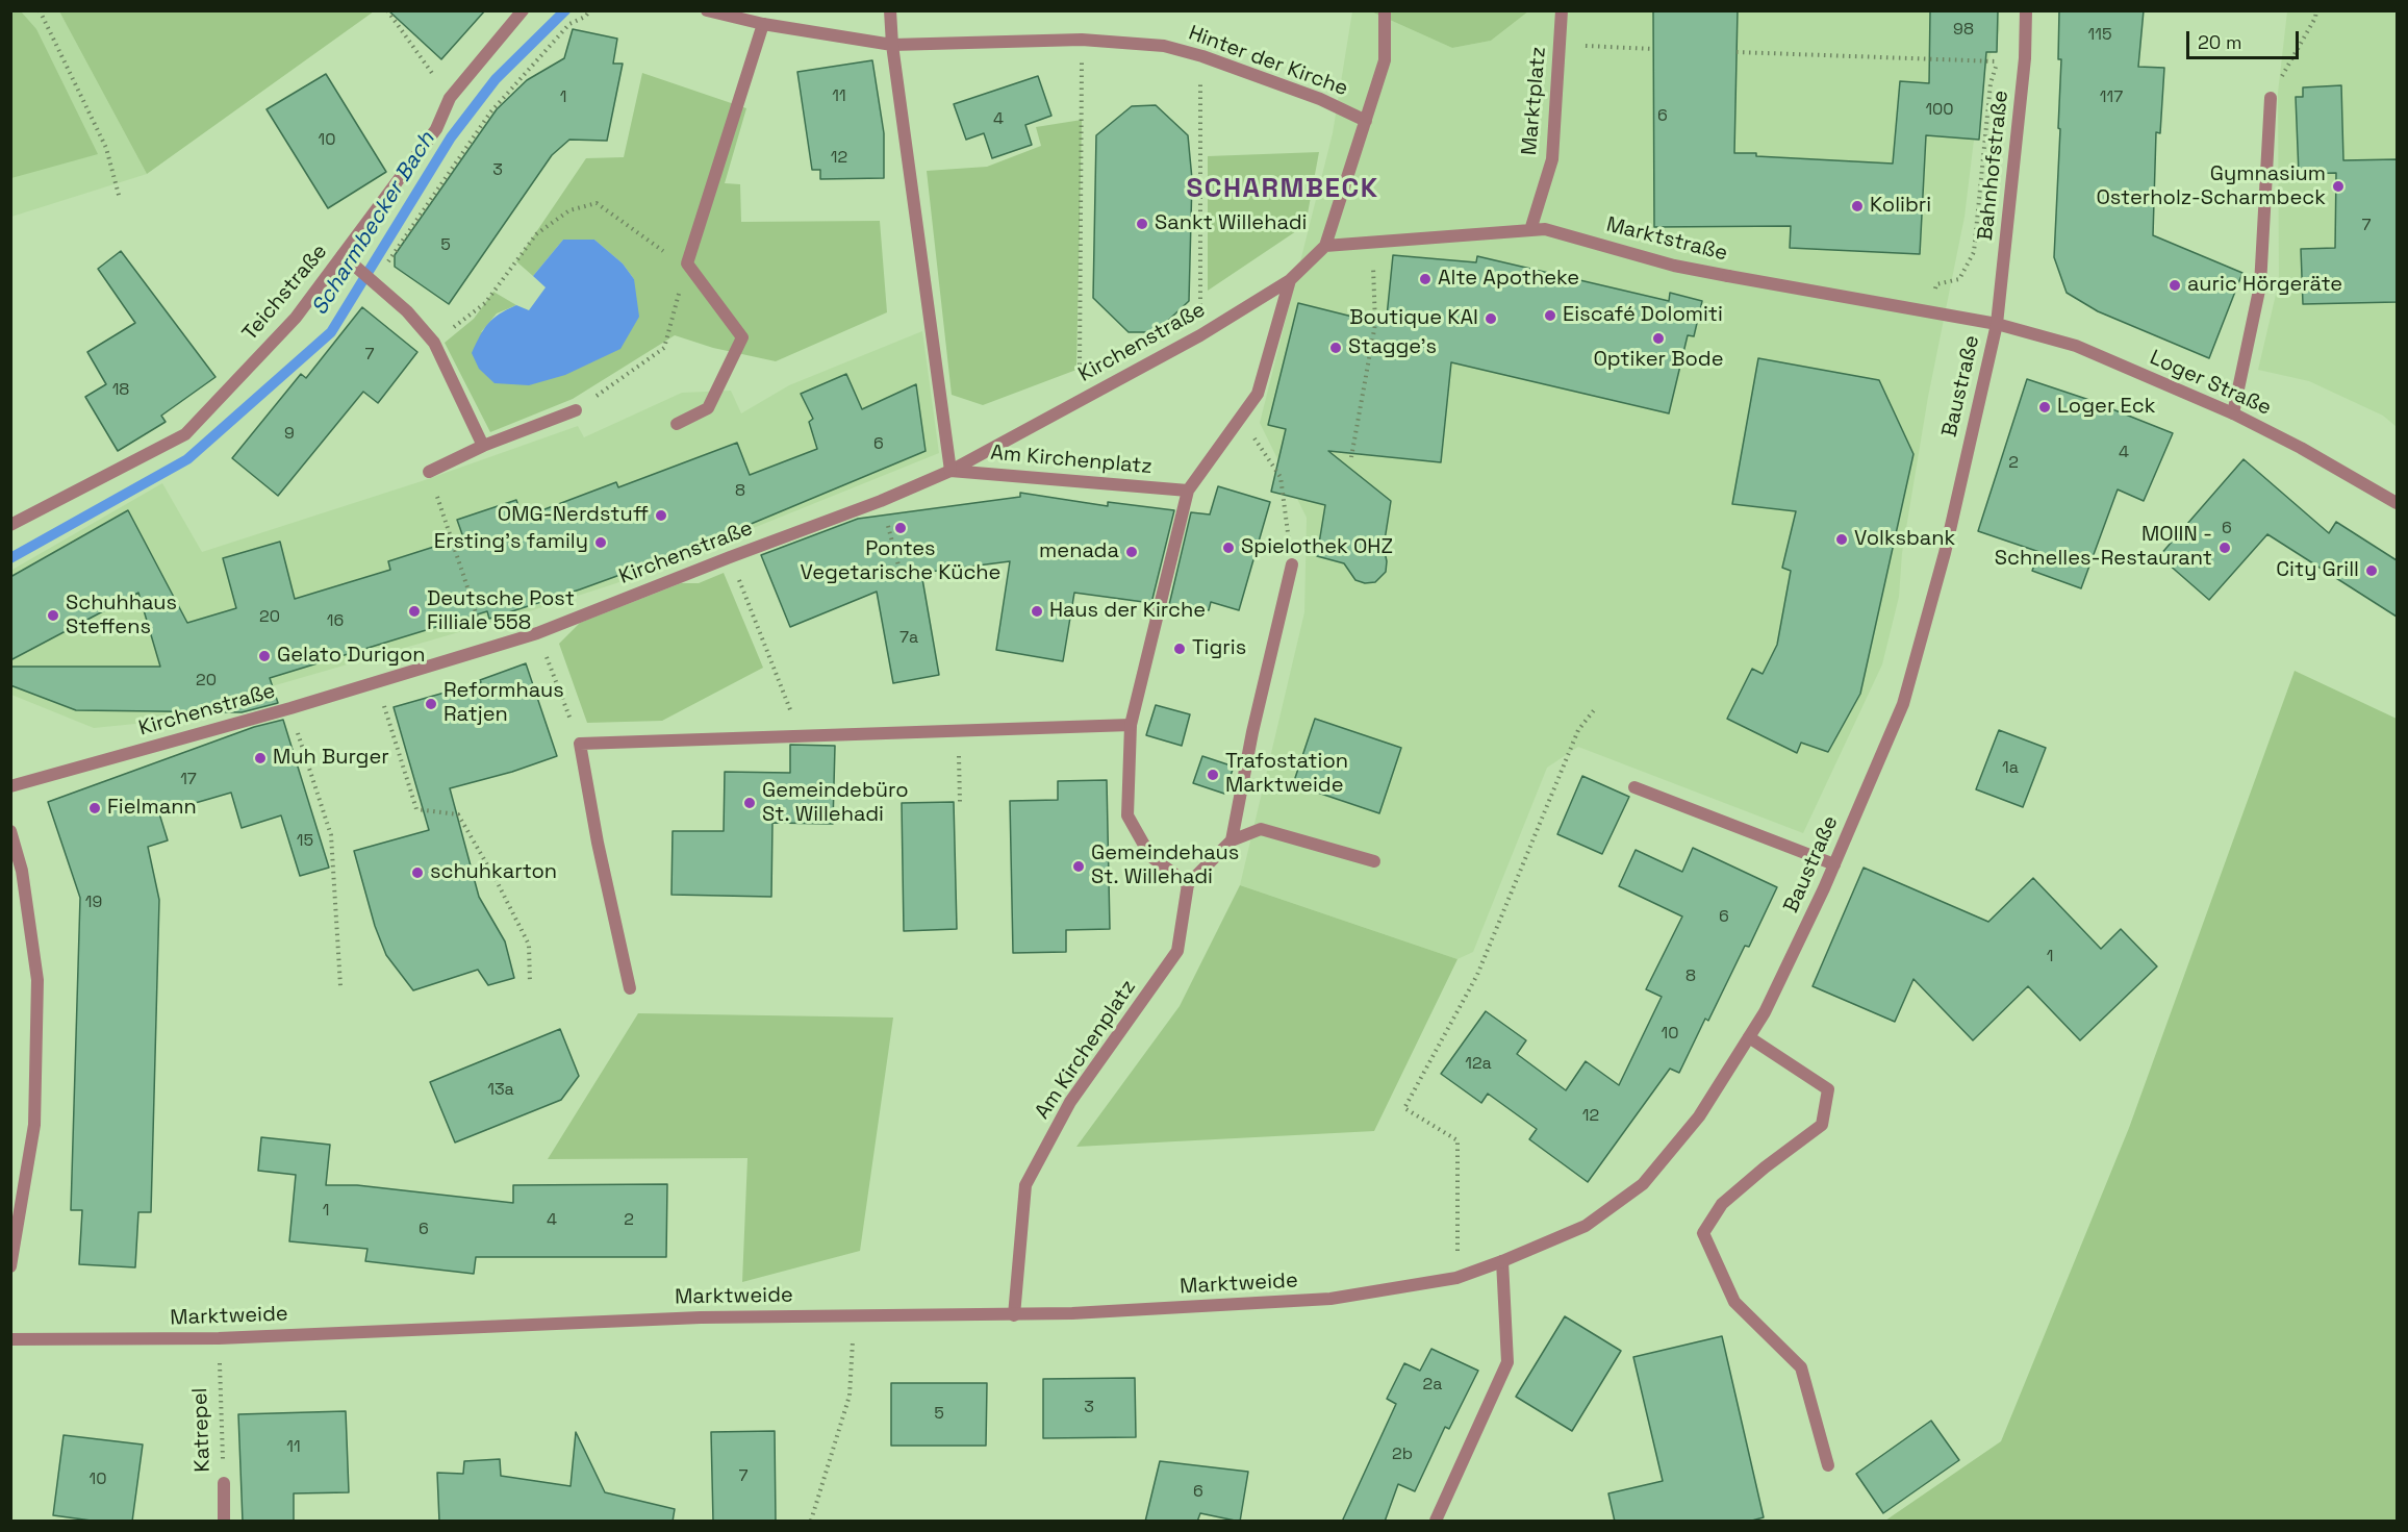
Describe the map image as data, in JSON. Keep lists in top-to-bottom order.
{
  "streets": {
    "street": [
      "Hinter der Kirche",
      "Marktplatz",
      "Bahnhofstraße",
      "Marktstraße",
      "Teichstraße",
      "Kirchenstraße",
      "Loger Straße",
      "Baustraße",
      "Am Kirchenplatz",
      "Marktweide",
      "Katrepel"
    ]
  },
  "crossings": [
    ["Hinter der Kirche", "Marktstraße"],
    ["Hinter der Kirche", "Kirchenstraße"],
    ["Marktplatz", "Marktstraße"],
    ["Bahnhofstraße", "Marktstraße"],
    ["Bahnhofstraße", "Loger Straße"],
    ["Bahnhofstraße", "Baustraße"],
    ["Marktstraße", "Kirchenstraße"],
    ["Marktstraße", "Loger Straße"],
    ["Marktstraße", "Baustraße"],
    ["Kirchenstraße", "Am Kirchenplatz"],
    ["Loger Straße", "Baustraße"],
    ["Baustraße", "Marktweide"],
    ["Am Kirchenplatz", "Marktweide"],
    ["Marktweide", "Katrepel"]
  ],
  "districts": ["SCHARMBECK"],
  "water": ["Scharmbecker Bach"],
  "places": [
    "Gymnasium Osterholz-Scharmbeck",
    "Kolibri",
    "Sankt Willehadi",
    "Alte Apotheke",
    "auric Hörgeräte",
    "Eiscafé Dolomiti",
    "Boutique KAI",
    "Optiker Bode",
    "Stagge's",
    "Loger Eck",
    "OMG-Nerdstuff",
    "Pontes Vegetarische Küche",
    "Volksbank",
    "Ersting's family",
    "Spielothek OHZ",
    "MOIIN - Schnelles-Restaurant",
    "menada",
    "City Grill",
    "Deutsche Post Filliale 558",
    "Haus der Kirche",
    "Schuhhaus Steffens",
    "Tigris",
    "Gelato Durigon",
    "Reformhaus Ratjen",
    "Muh Burger",
    "Trafostation Marktweide",
    "Gemeindebüro St. Willehadi",
    "Fielmann",
    "Gemeindehaus St. Willehadi",
    "schuhkarton"
  ],
  "house_numbers": [
    "98",
    "115",
    "11",
    "1",
    "117",
    "100",
    "6",
    "4",
    "10",
    "12",
    "3",
    "7",
    "5",
    "7",
    "18",
    "9",
    "6",
    "4",
    "2",
    "8",
    "6",
    "20",
    "16",
    "7a",
    "20",
    "1a",
    "17",
    "15",
    "19",
    "6",
    "1",
    "8",
    "10",
    "12a",
    "13a",
    "12",
    "1",
    "4",
    "2",
    "6",
    "2a",
    "3",
    "5",
    "11",
    "2b",
    "7",
    "10",
    "6"
  ],
  "scale_bar": "20 m"
}
